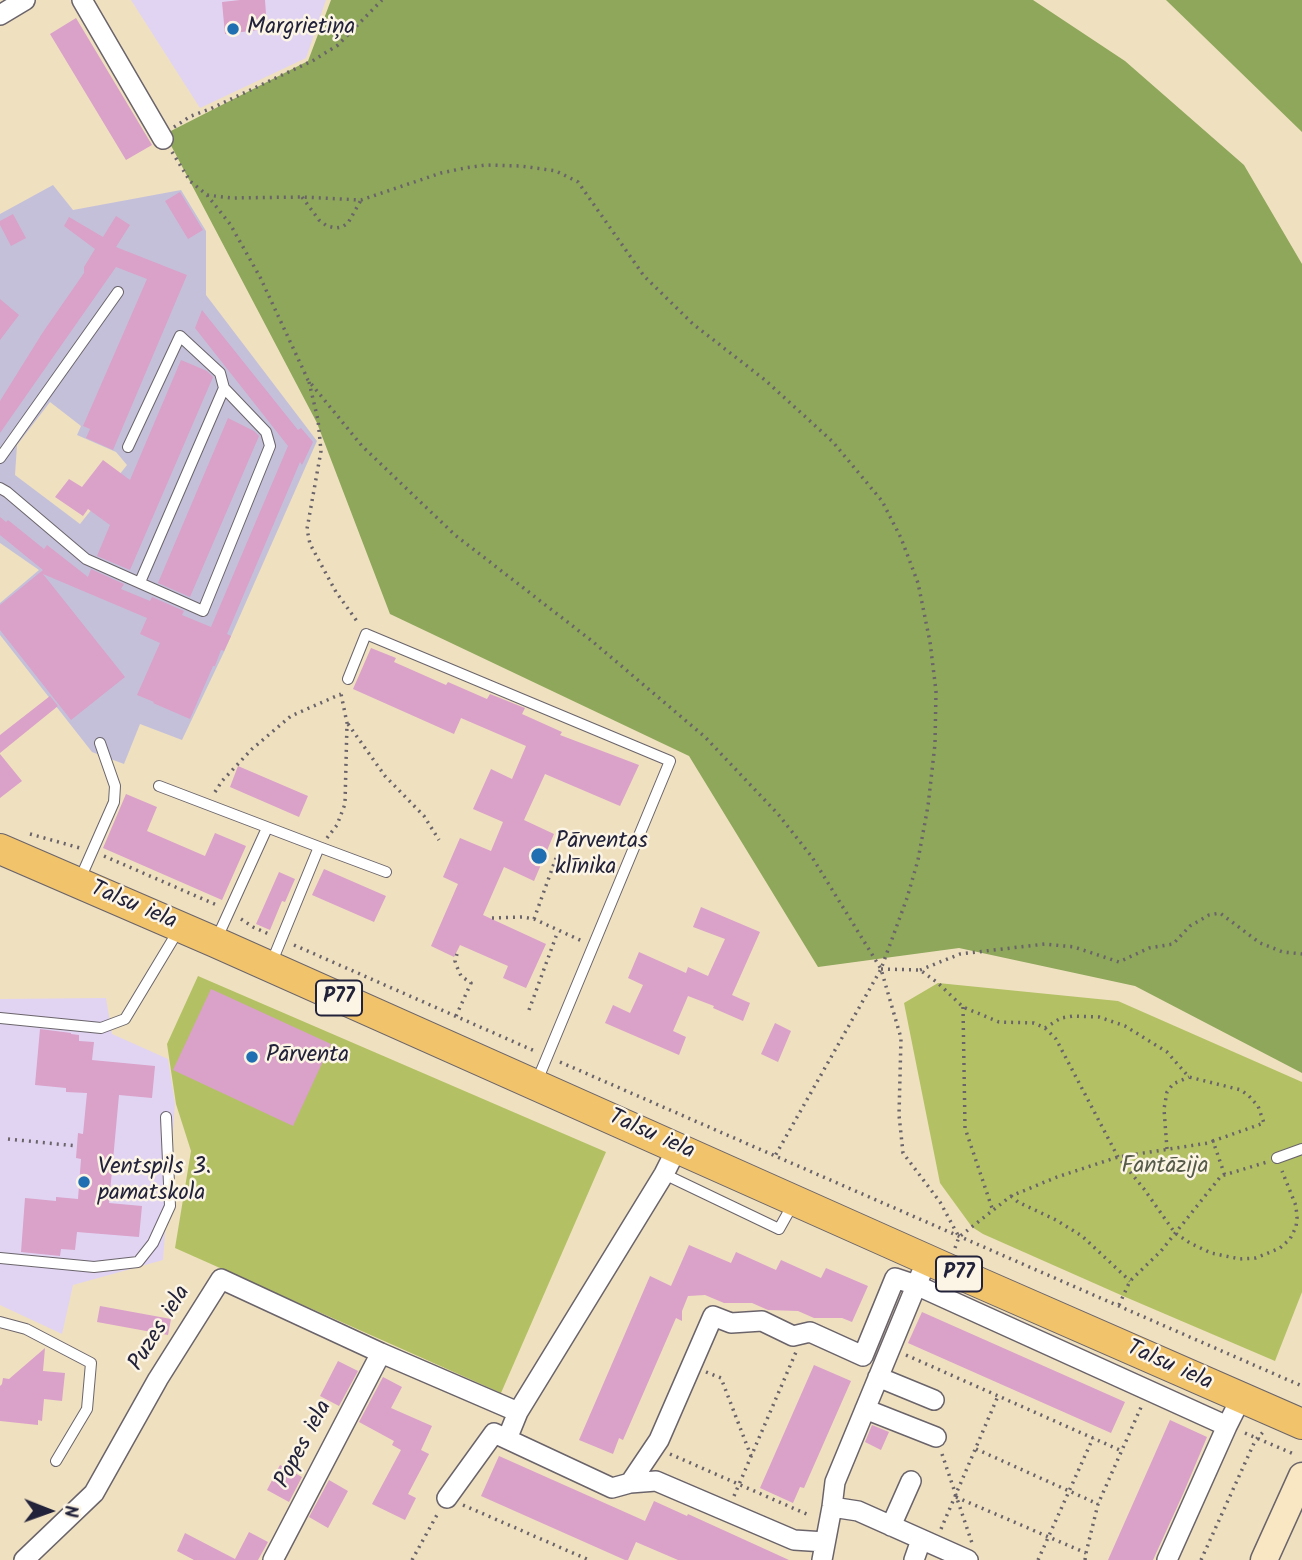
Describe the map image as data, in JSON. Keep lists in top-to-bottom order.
{
  "streets": {
    "main road": ["Talsu iela", "P77"],
    "street": ["Puzes iela", "Popes iela"]
  },
  "crossings": [
    ["Puzes iela", "Popes iela"]
  ],
  "parks": ["Fantāzija"],
  "places": [
    "Margrietiņa",
    "Pārventas klīnika",
    "Pārventa",
    "Ventspils 3. pamatskola"
  ],
  "north": "right"
}
